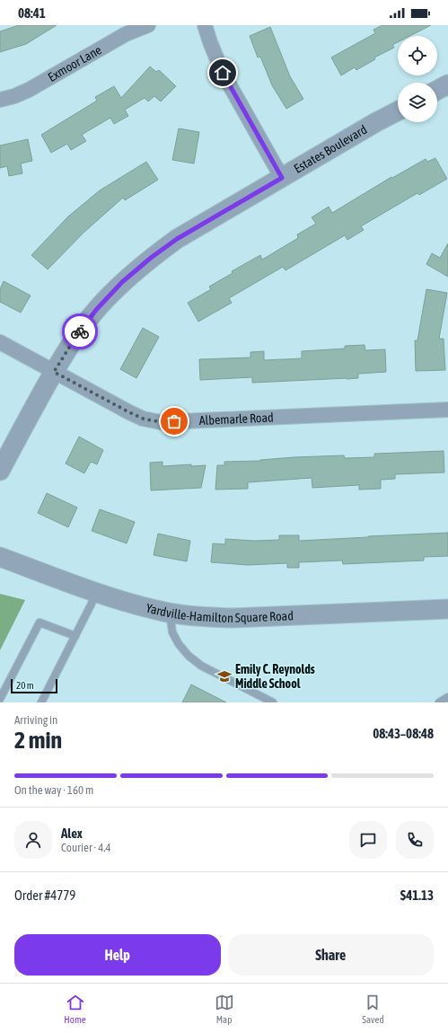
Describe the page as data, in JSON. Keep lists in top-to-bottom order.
{
  "streets": {
    "street": [
      "Exmoor Lane",
      "Estates Boulevard",
      "Albemarle Road",
      "Yardville-Hamilton Square Road"
    ]
  },
  "crossings": [
    ["Estates Boulevard", "Albemarle Road"]
  ],
  "places": {
    "school or university": ["Emily C. Reynolds Middle School"]
  },
  "scale_bar": "20 m",
  "page": {
    "status": "08:41",
    "scale": "20 m",
    "heading": ["2 min", "Arriving in", "08:43–08:48"],
    "panel": [
      "Alex",
      "Courier · 4.4",
      "Order #4779",
      "$41.13"
    ],
    "bar": "On the way · 160 m",
    "buttons": ["Help", "Share"],
    "tabs": ["Home", "Map", "Saved"]
  }
}
